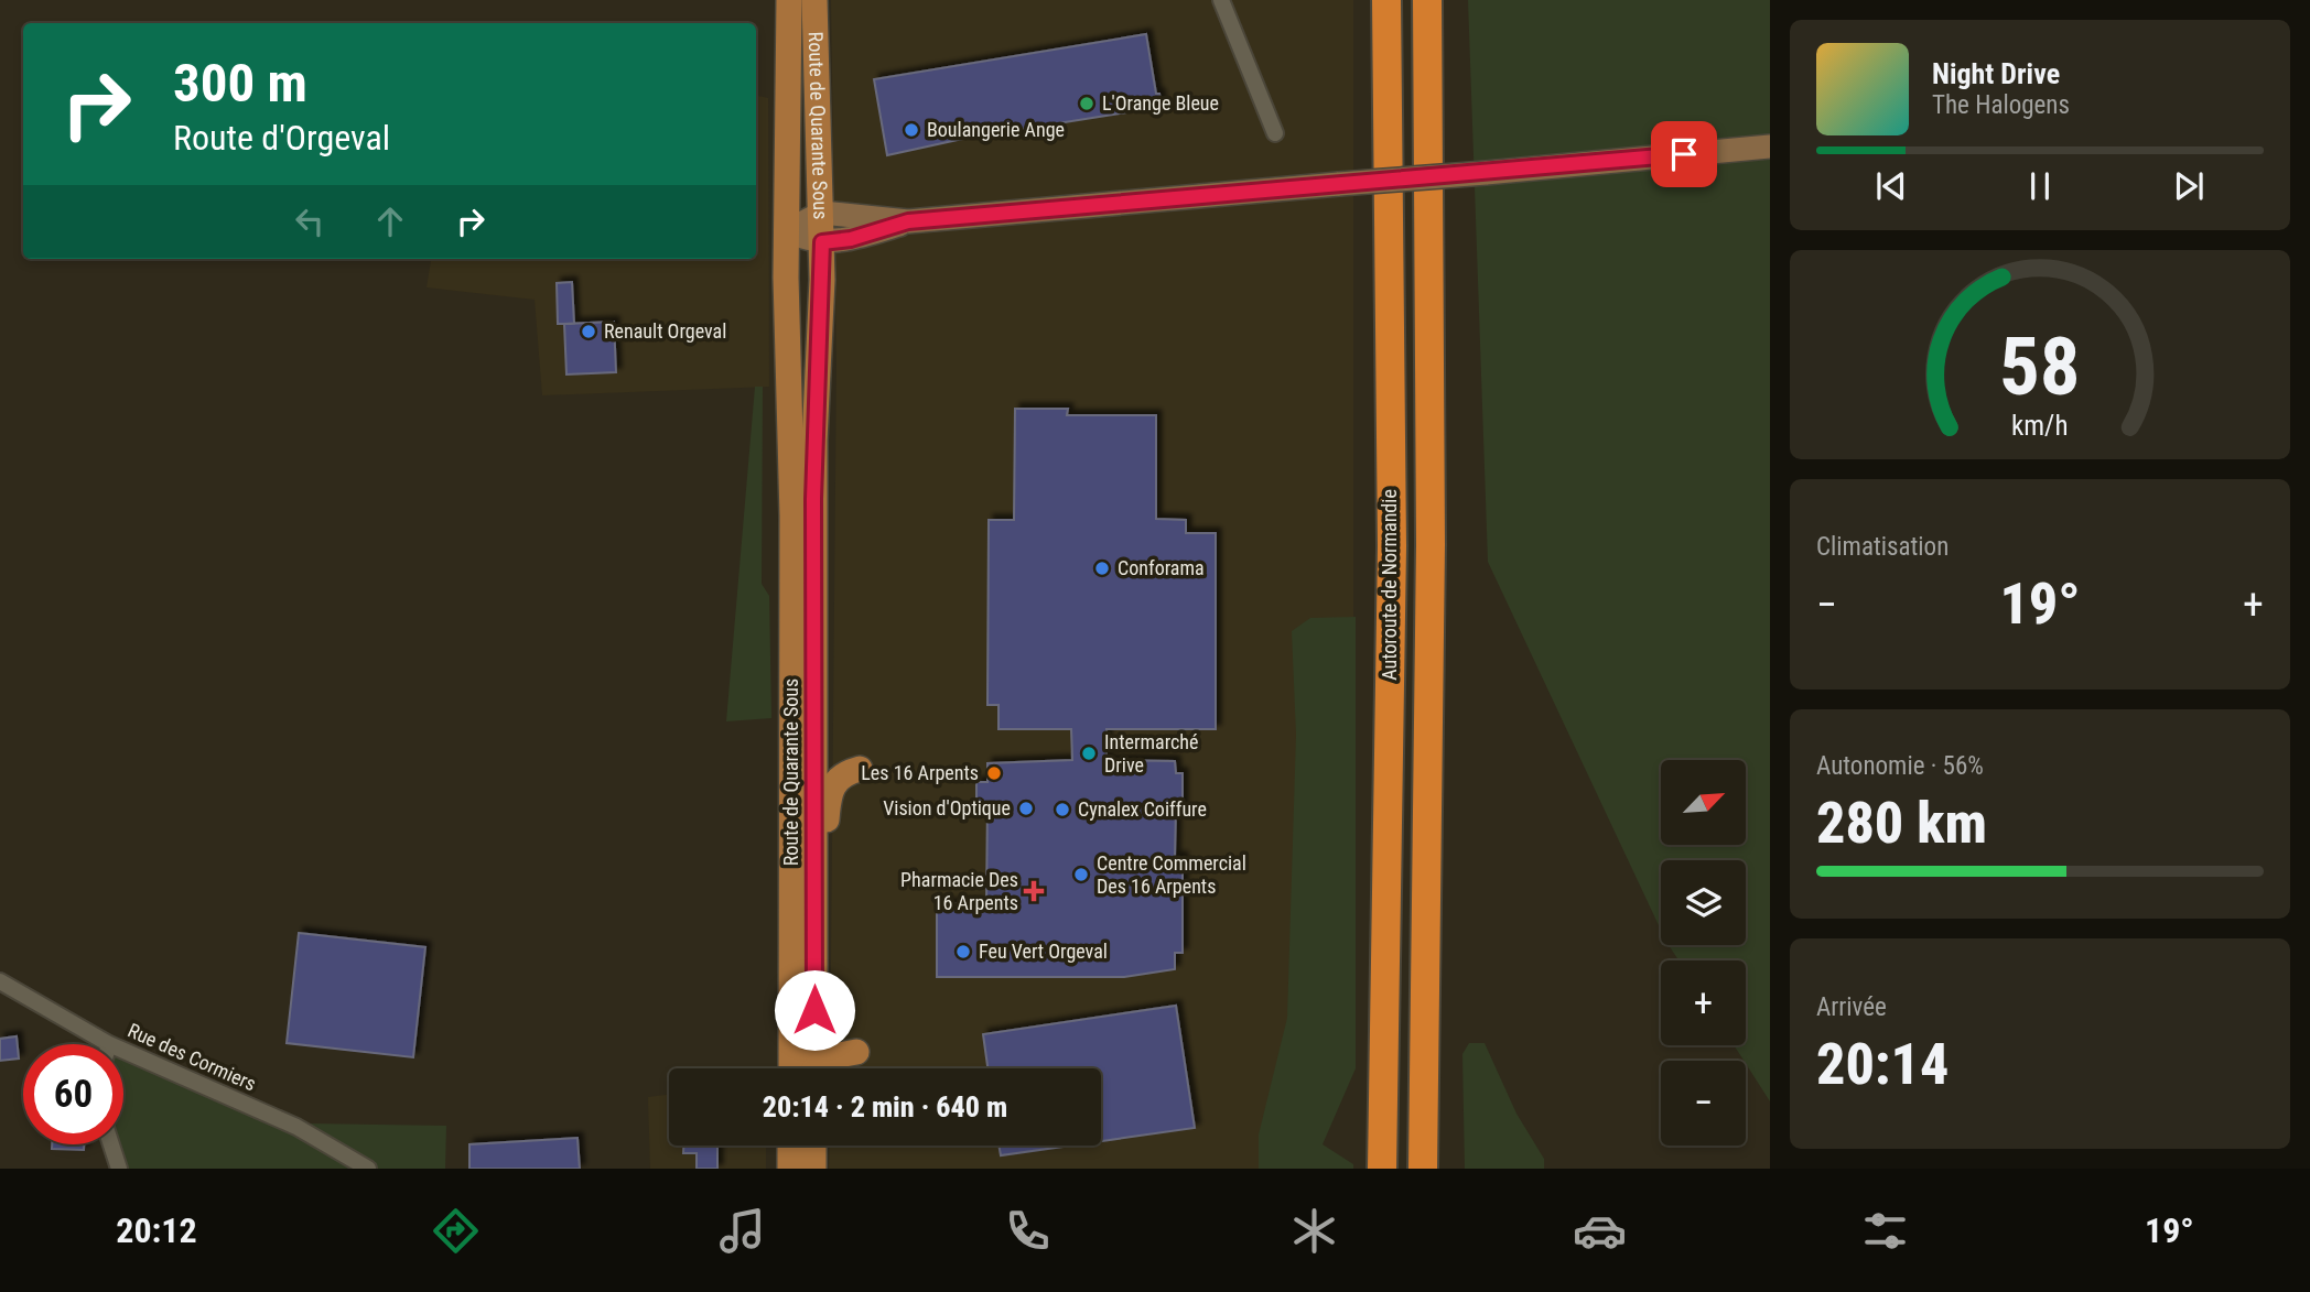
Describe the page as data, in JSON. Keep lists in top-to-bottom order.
{
  "streets": {
    "highway": ["Autoroute de Normandie"],
    "main road": ["Route de Quarante Sous"],
    "street": ["Rue des Cormiers"]
  },
  "places": {
    "other": [
      "L'Orange Bleue",
      "Boulangerie Ange",
      "Renault Orgeval",
      "Conforama",
      "Intermarché Drive",
      "Les 16 Arpents",
      "Vision d'Optique",
      "Cynalex Coiffure",
      "Centre Commercial Des 16 Arpents",
      "Feu Vert Orgeval"
    ],
    "health": ["Pharmacie Des 16 Arpents"]
  },
  "north": "top right",
  "page": {
    "turn": ["300 m", "Route d'Orgeval"],
    "song": ["Night Drive", "The Halogens"],
    "tile": [
      "Climatisation",
      ["Autonomie · 56%", "280 km"],
      ["Arrivée", "20:14"]
    ],
    "heat": ["−", "19°", "+"],
    "map_buttons": ["+", "−"],
    "limit": "60",
    "trip": "20:14 · 2 min · 640 m",
    "tabs": ["20:12", "19°"],
    "gauge": ["58", "km/h"]
  }
}
